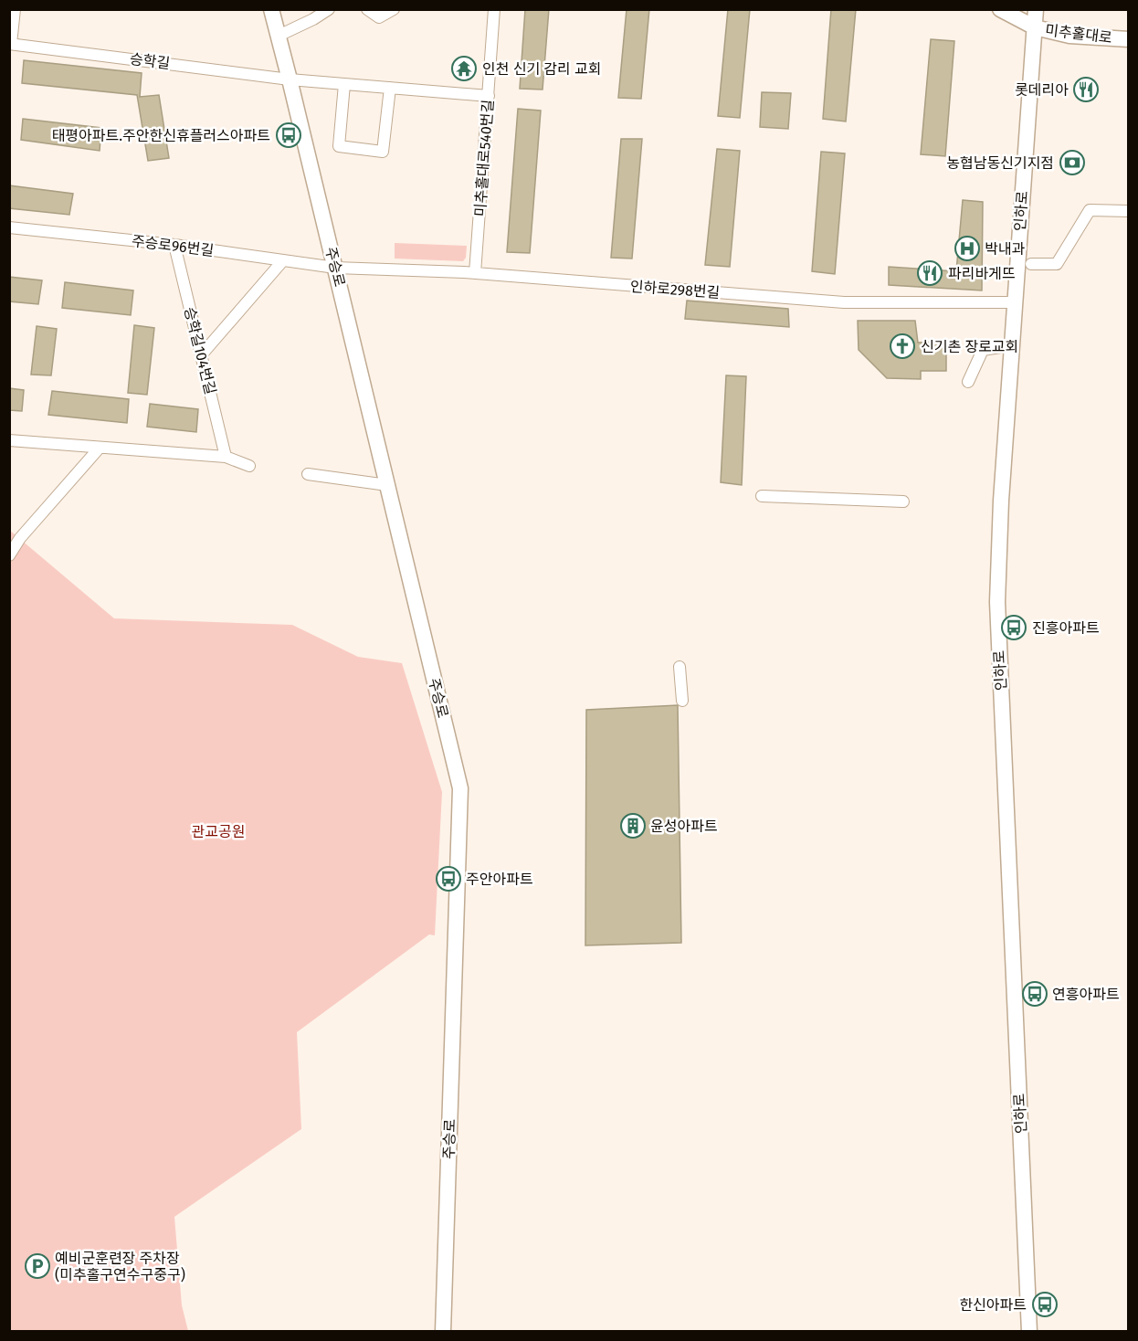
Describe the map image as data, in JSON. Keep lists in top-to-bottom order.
{
  "streets": {
    "main road": ["미추홀대로", "인하로", "주승로"],
    "street": [
      "승학길",
      "미추홀대로540번길",
      "주승로96번길",
      "인하로298번길",
      "승학길104번길"
    ]
  },
  "crossings": [
    ["미추홀대로", "인하로"],
    ["승학길", "주승로"],
    ["미추홀대로540번길", "인하로298번길"],
    ["인하로", "인하로298번길"],
    ["주승로96번길", "주승로"],
    ["주승로96번길", "인하로298번길"],
    ["주승로96번길", "승학길104번길"],
    ["주승로", "인하로298번길"]
  ],
  "parks": ["관교공원"],
  "places": {
    "temple": ["인천 신기 감리 교회"],
    "restaurant": ["롯데리아", "파리바게뜨"],
    "bus stop": [
      "태평아파트.주안한신휴플러스아파트",
      "진흥아파트",
      "주안아파트",
      "연흥아파트",
      "한신아파트"
    ],
    "bank": ["농협남동신기지점"],
    "hospital": ["박내과"],
    "church": ["신기촌 장로교회"],
    "building": ["윤성아파트"],
    "parking": ["예비군훈련장 주차장 (미추홀구연수구중구)"]
  }
}
